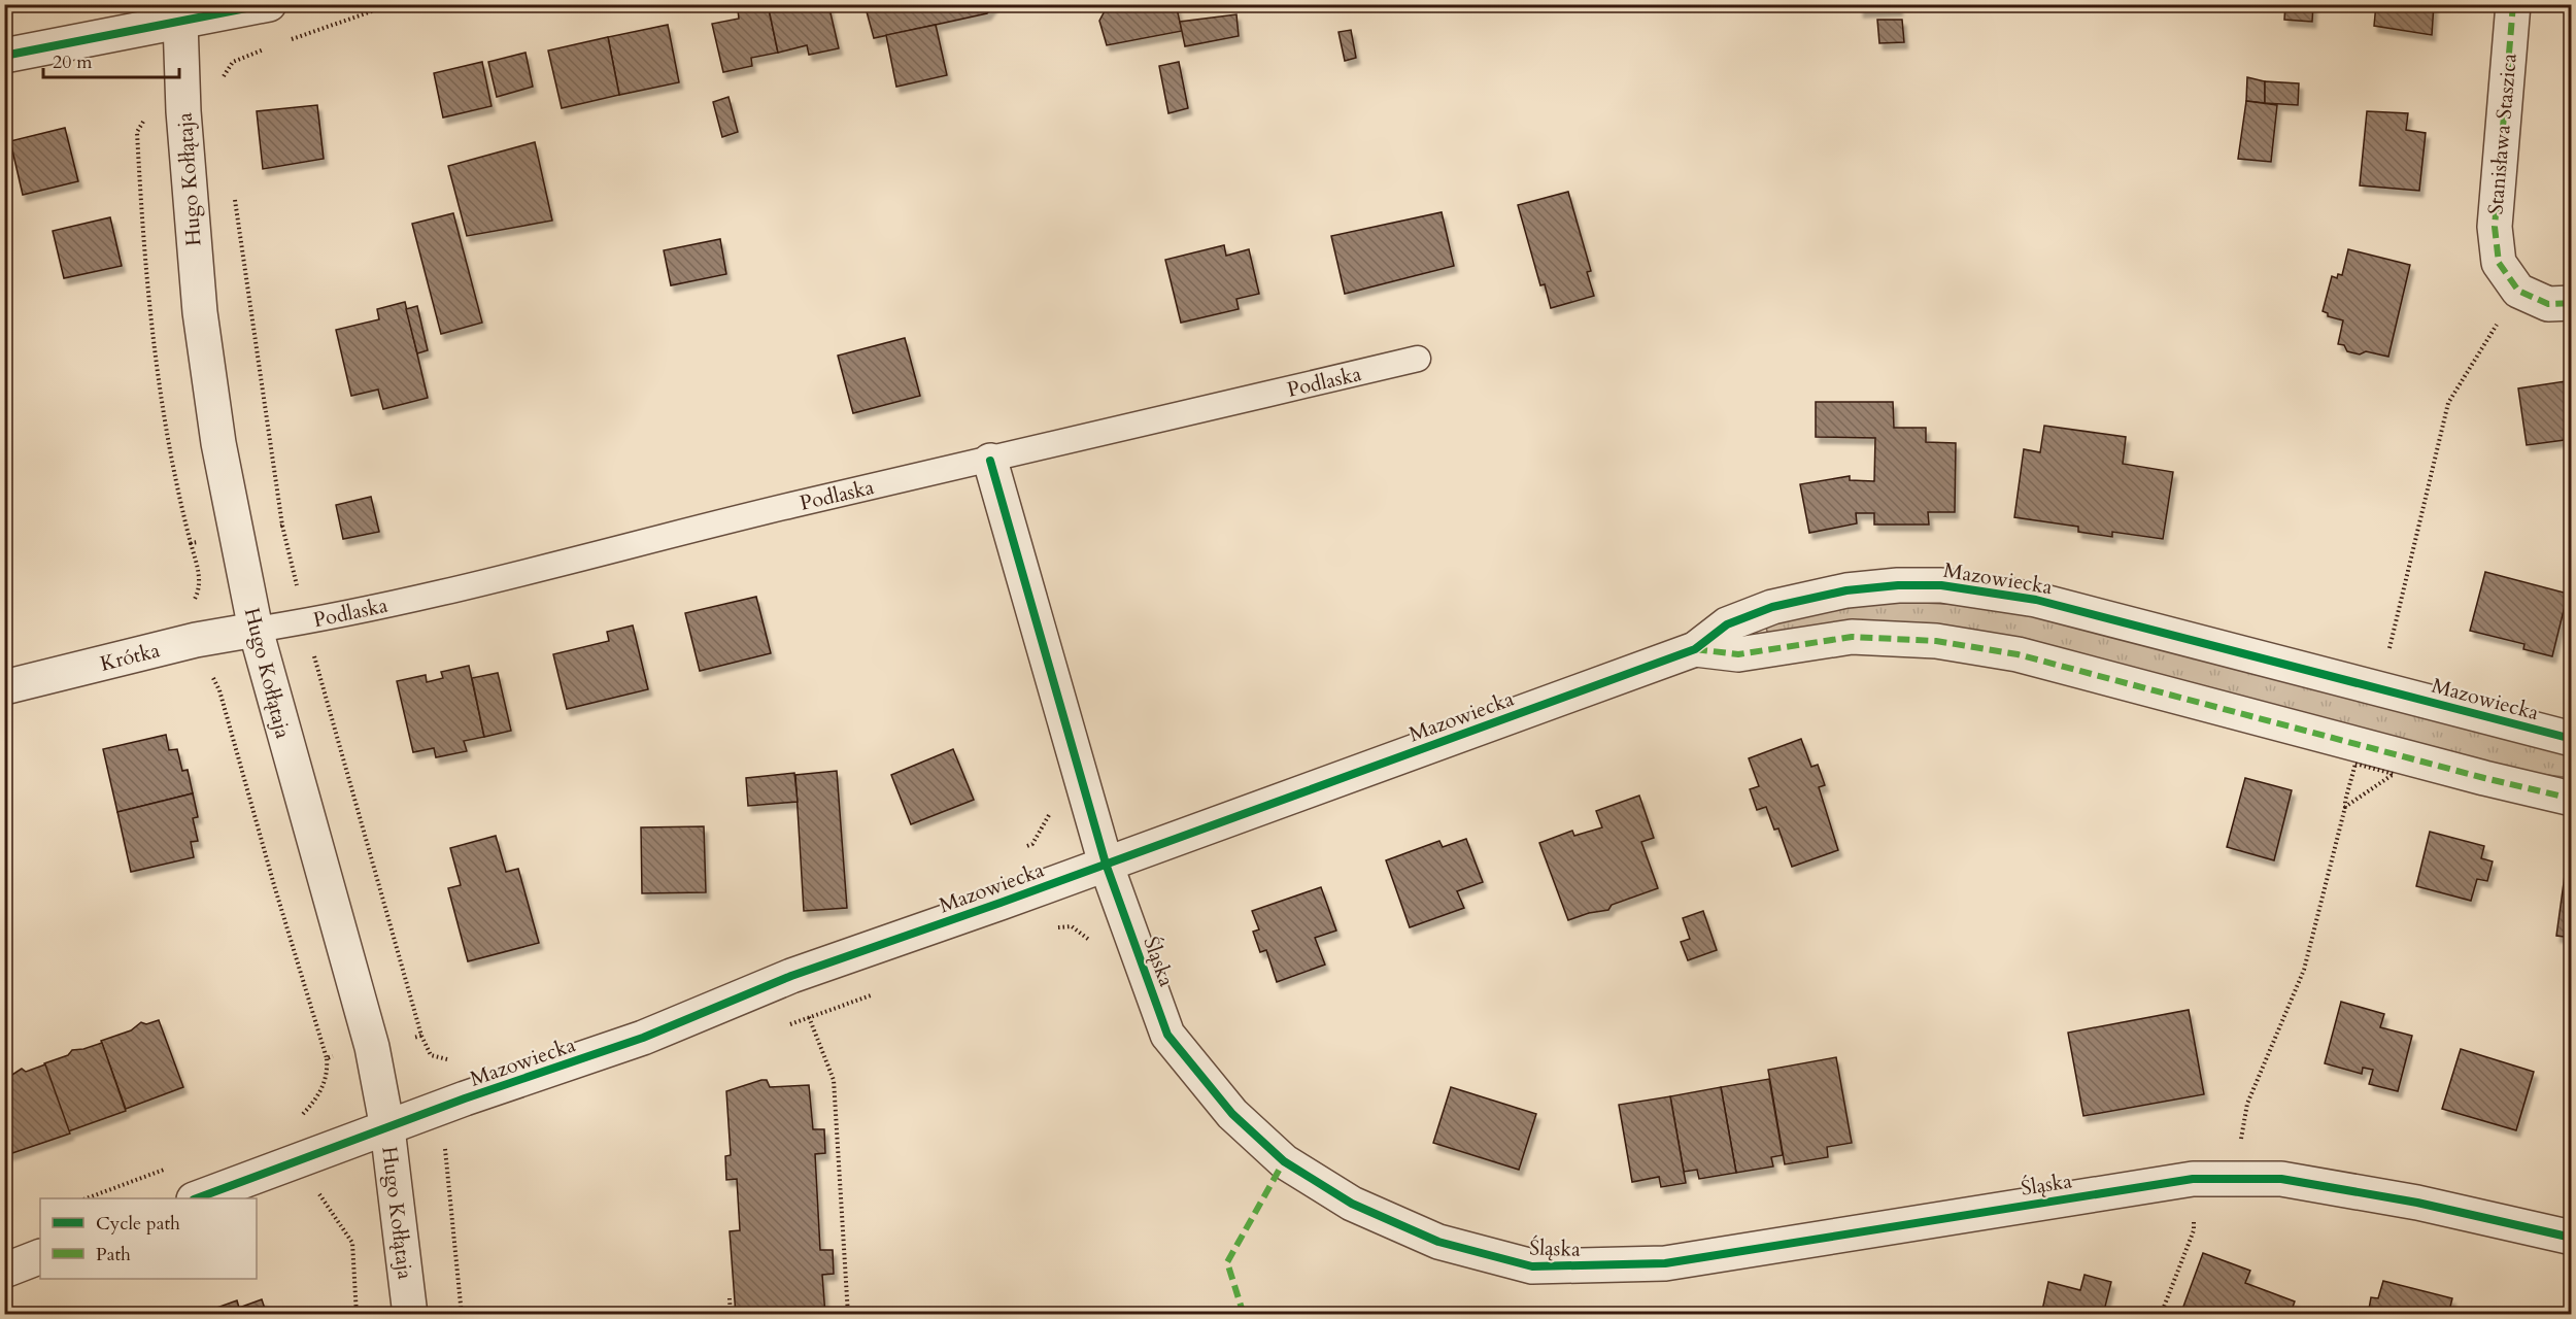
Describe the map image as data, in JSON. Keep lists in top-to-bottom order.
{
  "streets": {
    "street": [
      "Stanisława Staszica",
      "Hugo Kołłątaja",
      "Mazowiecka",
      "Krótka",
      "Śląska"
    ],
    "lane": ["Podlaska"]
  },
  "crossings": [
    ["Hugo Kołłątaja", "Podlaska"],
    ["Hugo Kołłątaja", "Mazowiecka"],
    ["Hugo Kołłątaja", "Krótka"],
    ["Podlaska", "Krótka"],
    ["Podlaska", "Śląska"],
    ["Mazowiecka", "Śląska"]
  ],
  "legend": ["Cycle path", "Path"],
  "scale_bar": "20 m"
}
